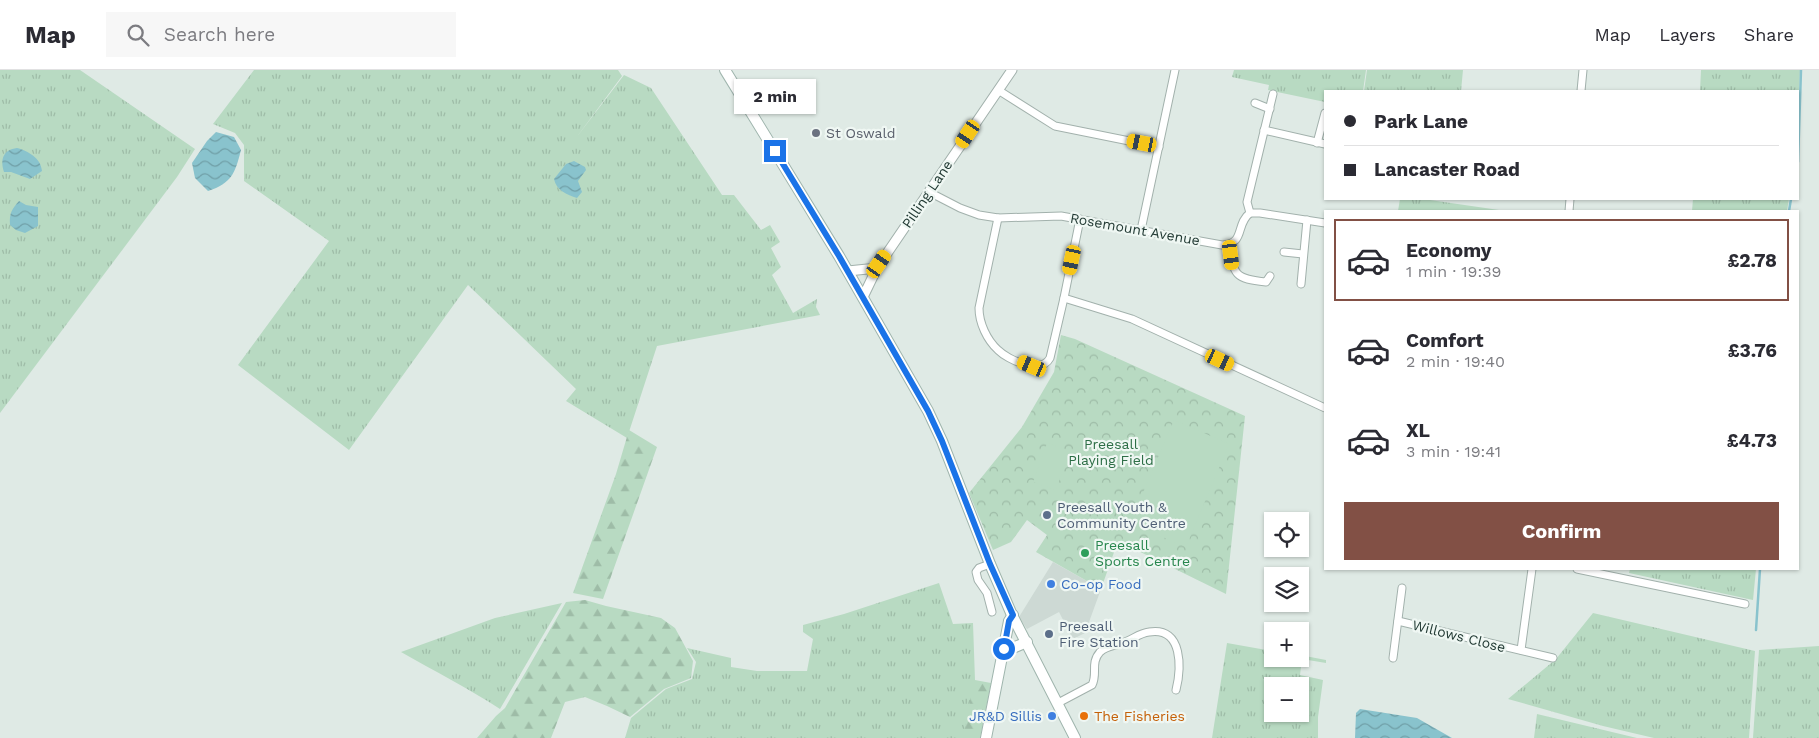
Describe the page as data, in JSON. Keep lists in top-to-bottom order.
{
  "streets": {
    "street": ["Pilling Lane", "Rosemount Avenue", "Willows Close"]
  },
  "crossings": [
    ["Pilling Lane", "Rosemount Avenue"]
  ],
  "parks": ["Preesall Playing Field"],
  "places": [
    "St Oswald",
    "Preesall Youth & Community Centre",
    "Preesall Sports Centre",
    "Co-op Food",
    "Preesall Fire Station",
    "JR&D Sillis",
    "The Fisheries"
  ],
  "page": {
    "header": "Map",
    "search": "Search here",
    "nav": ["Map", "Layers", "Share"],
    "bubble": "2 min",
    "banner": ["Park Lane", "Lancaster Road"],
    "list": [
      {
        "name": "Economy",
        "note": "1 min · 19:39",
        "value": "£2.78"
      },
      {
        "name": "Comfort",
        "note": "2 min · 19:40",
        "value": "£3.76"
      },
      {
        "name": "XL",
        "note": "3 min · 19:41",
        "value": "£4.73"
      }
    ],
    "buttons": "Confirm",
    "map_buttons": ["+", "−"]
  }
}
